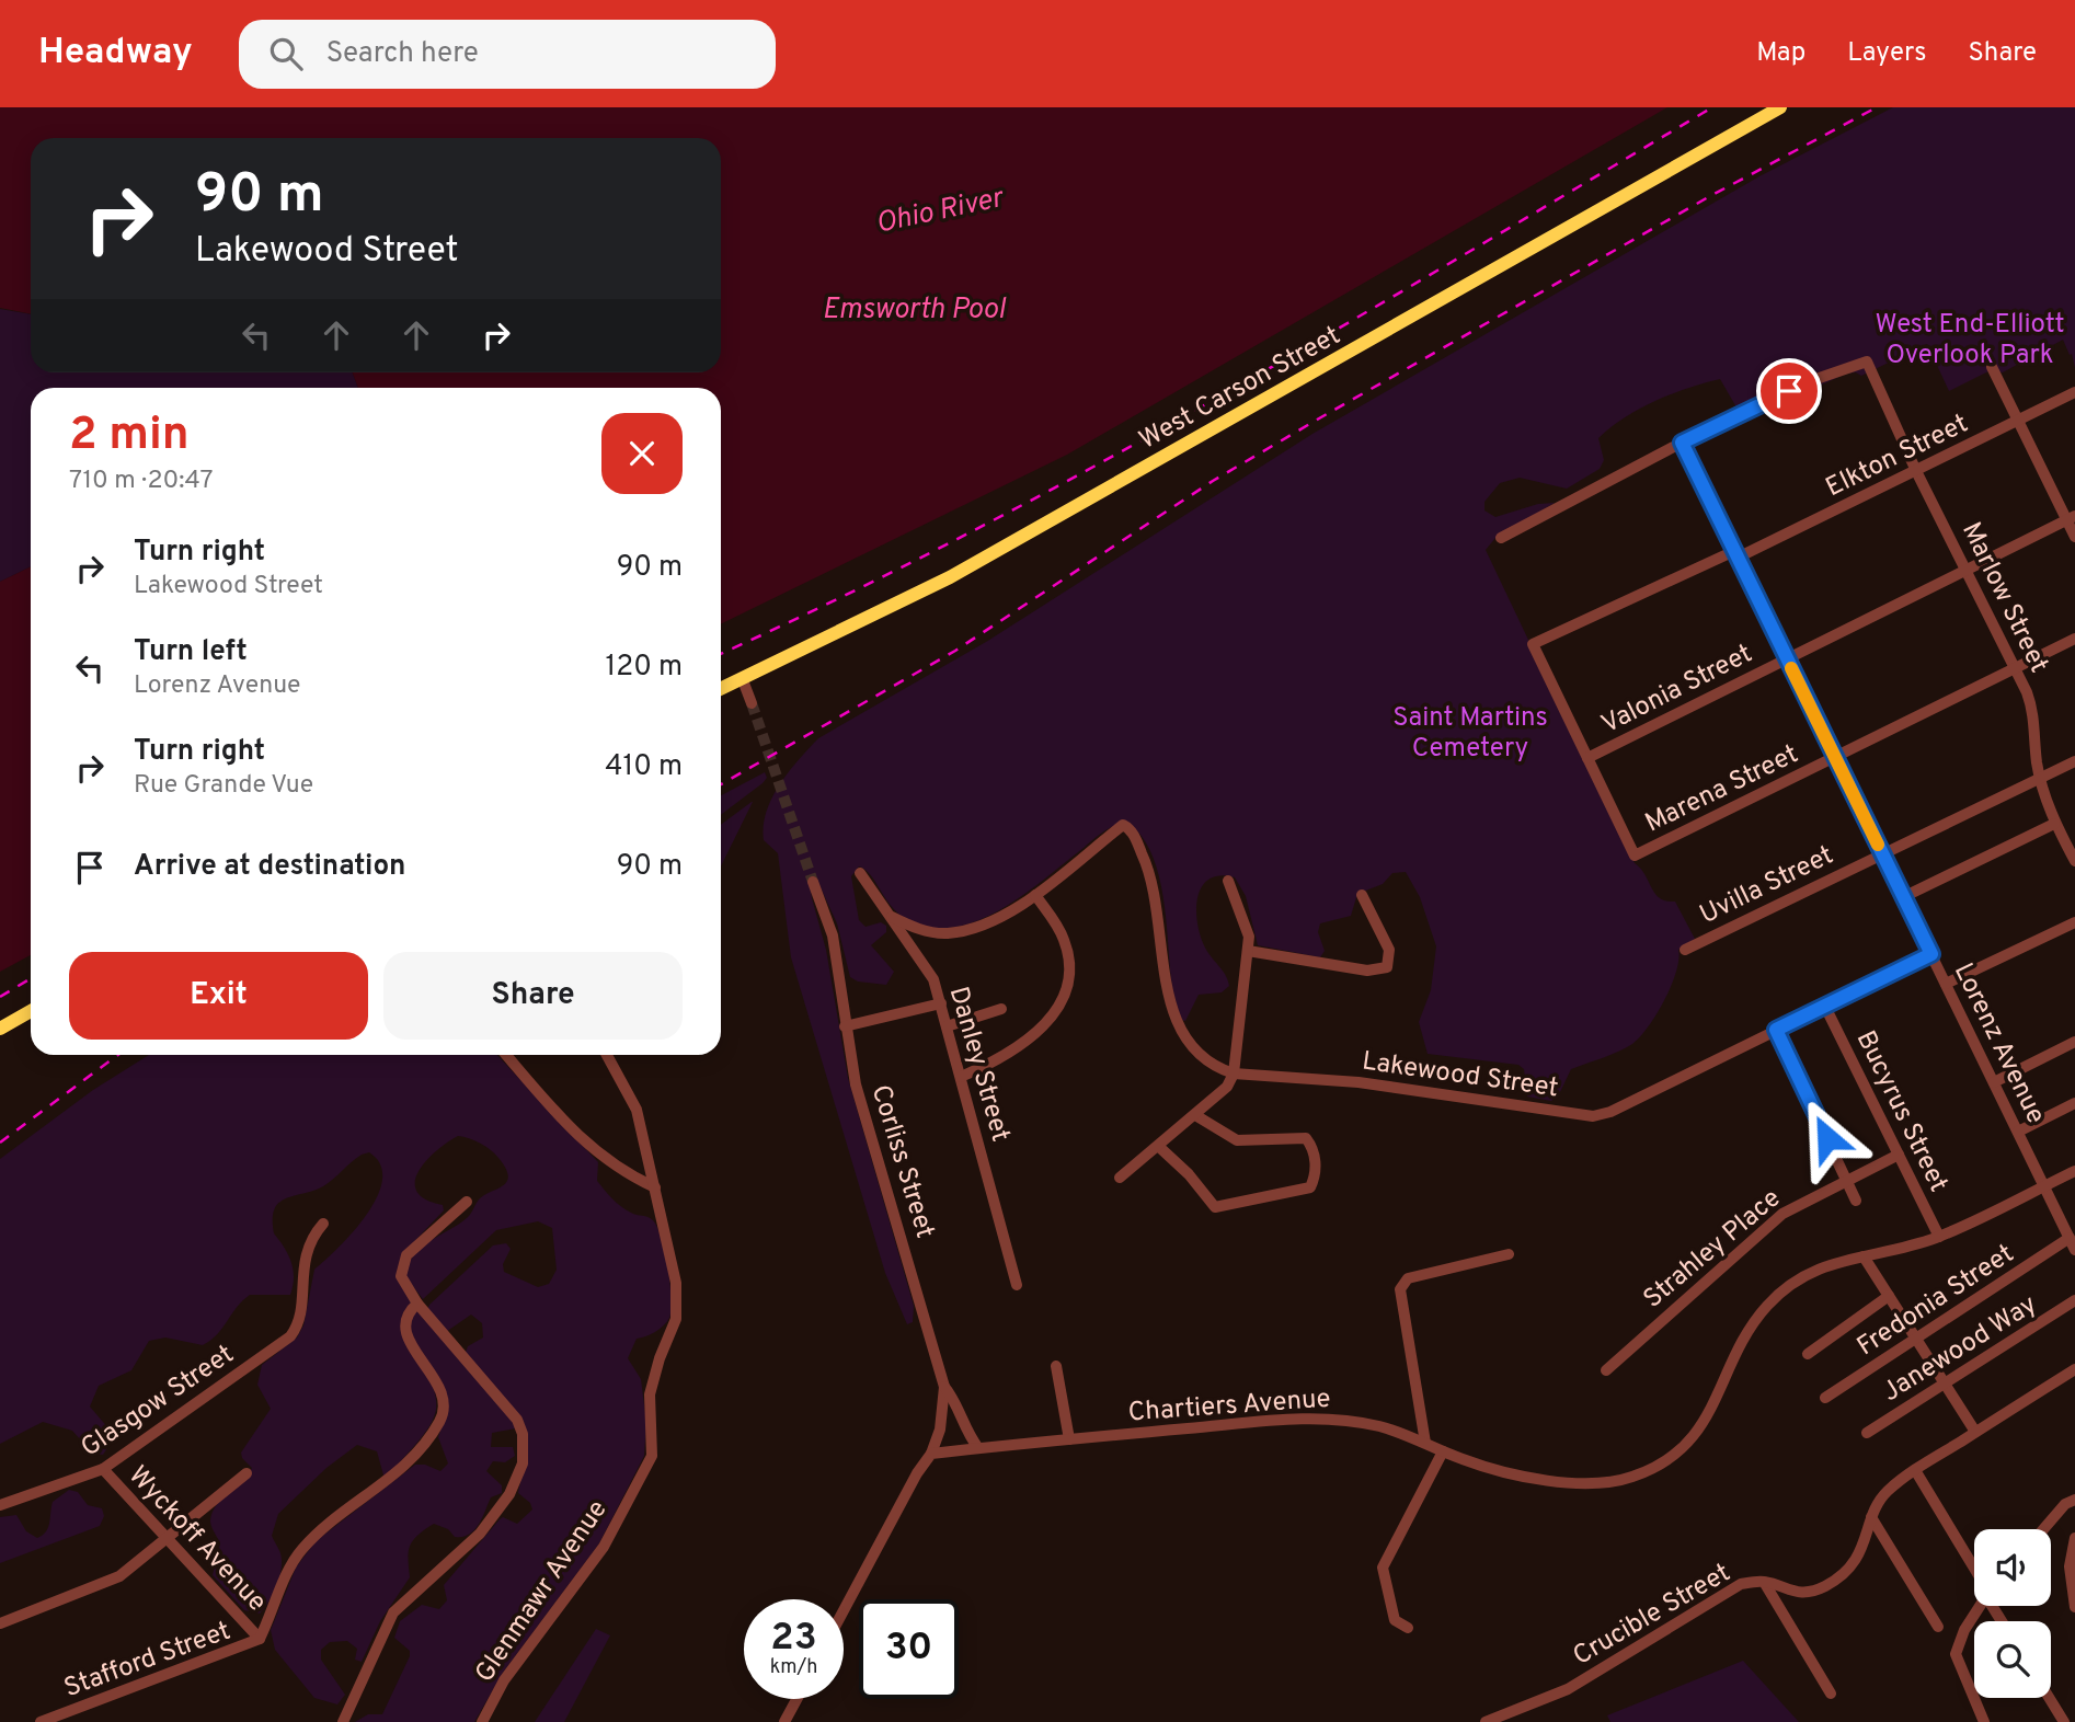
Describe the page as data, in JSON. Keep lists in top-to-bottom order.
{
  "streets": {
    "main road": ["West Carson Street"],
    "street": [
      "Elkton Street",
      "Marlow Street",
      "Valonia Street",
      "Marena Street",
      "Uvilla Street",
      "Lorenz Avenue",
      "Danley Street",
      "Lakewood Street",
      "Bucyrus Street",
      "Corliss Street",
      "Strahley Place",
      "Fredonia Street",
      "Janewood Way",
      "Glasgow Street",
      "Chartiers Avenue",
      "Wyckoff Avenue",
      "Glenmawr Avenue",
      "Crucible Street",
      "Stafford Street"
    ]
  },
  "crossings": [
    ["Elkton Street", "Marlow Street"],
    ["Elkton Street", "Valonia Street"],
    ["Elkton Street", "Marena Street"],
    ["Elkton Street", "Lorenz Avenue"],
    ["Marlow Street", "Valonia Street"],
    ["Marlow Street", "Marena Street"],
    ["Marlow Street", "Uvilla Street"],
    ["Marlow Street", "Lorenz Avenue"],
    ["Valonia Street", "Marena Street"],
    ["Valonia Street", "Lorenz Avenue"],
    ["Marena Street", "Lorenz Avenue"],
    ["Uvilla Street", "Lorenz Avenue"],
    ["Lorenz Avenue", "Lakewood Street"],
    ["Lorenz Avenue", "Fredonia Street"],
    ["Lorenz Avenue", "Chartiers Avenue"],
    ["Lakewood Street", "Bucyrus Street"],
    ["Bucyrus Street", "Strahley Place"],
    ["Bucyrus Street", "Chartiers Avenue"],
    ["Corliss Street", "Chartiers Avenue"],
    ["Glasgow Street", "Wyckoff Avenue"],
    ["Wyckoff Avenue", "Stafford Street"]
  ],
  "water": ["Ohio River", "Emsworth Pool"],
  "parks": ["West End-Elliott Overlook Park", "Saint Martins Cemetery"],
  "page": {
    "header": "Headway",
    "search": "Search here",
    "nav": ["Map", "Layers", "Share"],
    "turn": ["90 m", "Lakewood Street"],
    "heading": ["2 min", "710 m · 20:47"],
    "list": [
      {
        "name": "Turn right",
        "note": "Lakewood Street",
        "value": "90 m"
      },
      {
        "name": "Turn left",
        "note": "Lorenz Avenue",
        "value": "120 m"
      },
      {
        "name": "Turn right",
        "note": "Rue Grande Vue",
        "value": "410 m"
      },
      {
        "name": "Arrive at destination",
        "value": "90 m"
      }
    ],
    "buttons": ["Exit", "Share"],
    "speed": "23 km/h",
    "limit": "30"
  }
}
